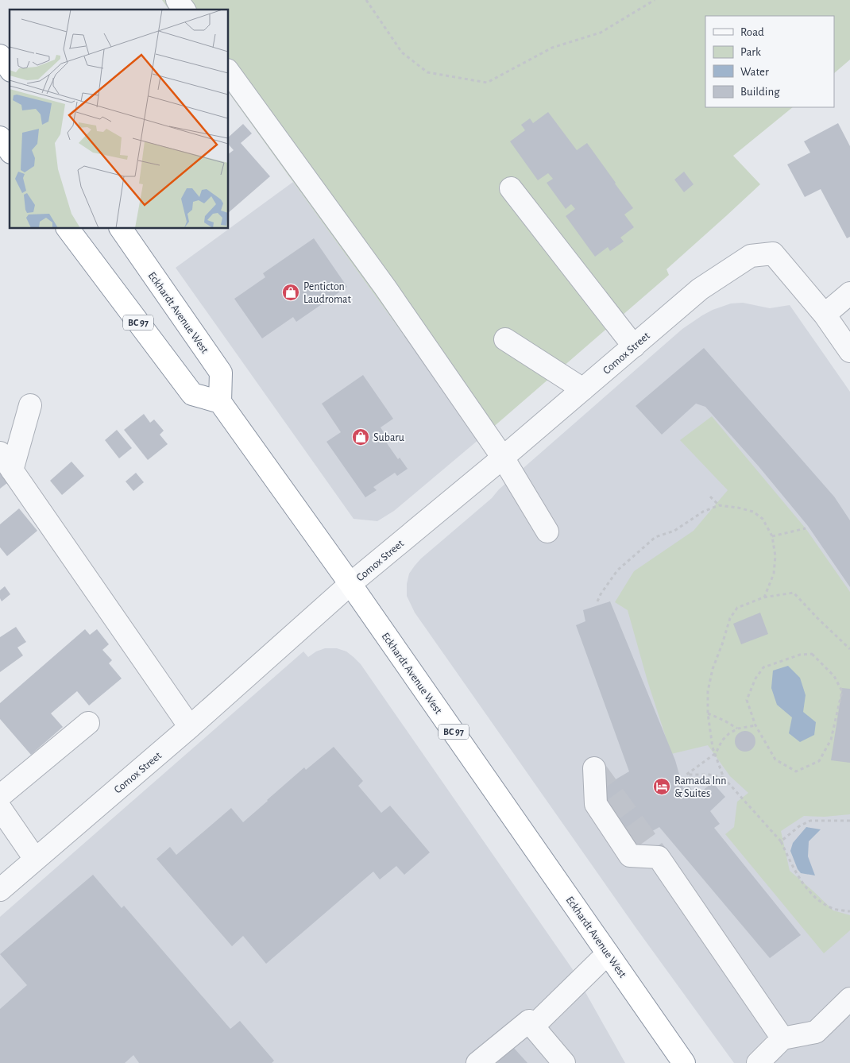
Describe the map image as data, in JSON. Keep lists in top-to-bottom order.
{
  "streets": {
    "highway": ["Eckhardt Avenue West", "BC 97"],
    "street": ["Comox Street"]
  },
  "crossings": [
    ["Eckhardt Avenue West", "BC 97"],
    ["Eckhardt Avenue West", "Comox Street"]
  ],
  "places": {
    "shop": ["Penticton Laudromat", "Subaru"],
    "hotel": ["Ramada Inn & Suites"]
  },
  "legend": [
    "Road",
    "Park",
    "Water",
    "Building"
  ]
}
